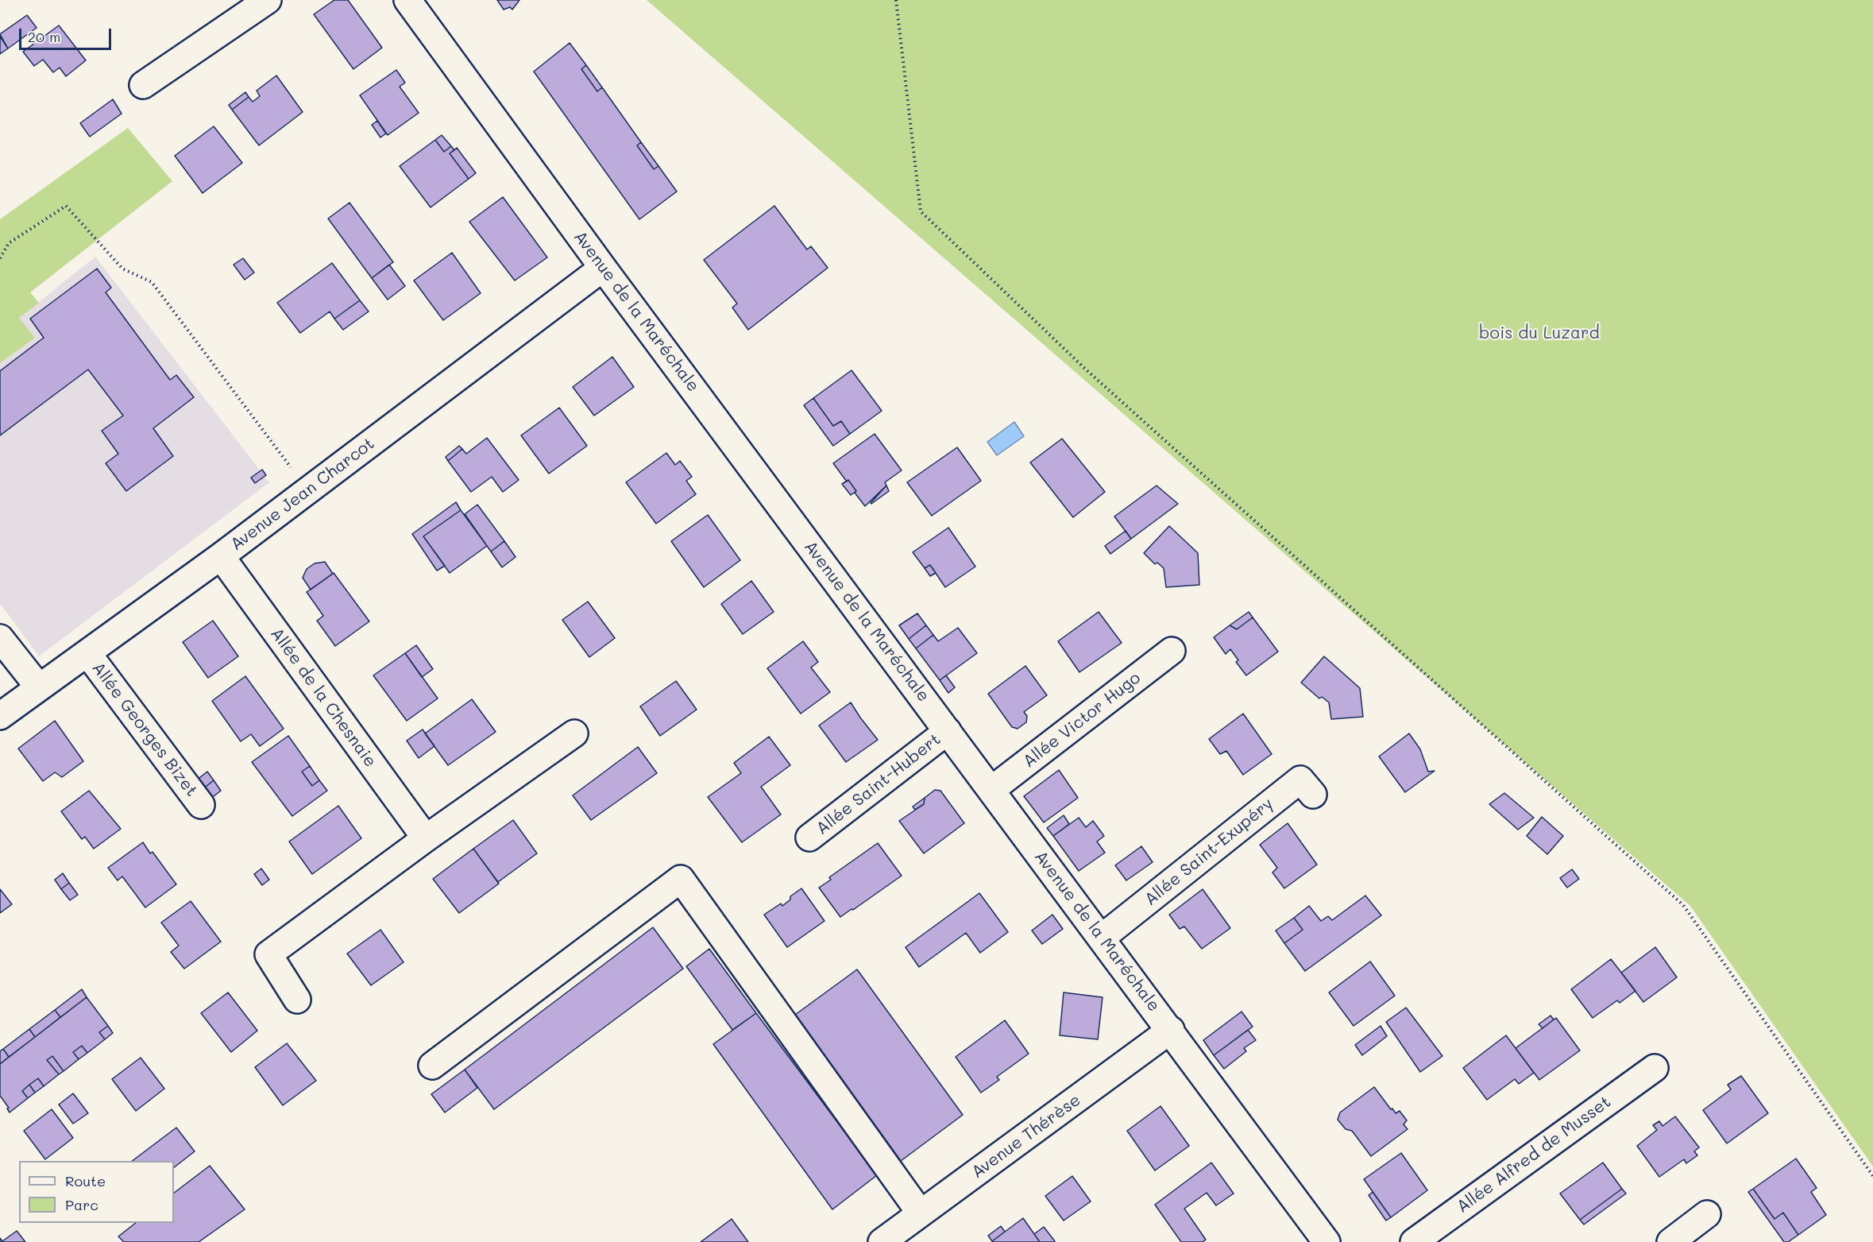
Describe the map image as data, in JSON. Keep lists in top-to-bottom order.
{
  "streets": {
    "street": [
      "Avenue de la Maréchale",
      "Avenue Jean Charcot",
      "Allée de la Chesnaie",
      "Allée Victor Hugo",
      "Allée Georges Bizet",
      "Allée Saint-Hubert",
      "Allée Saint-Exupéry",
      "Avenue Thérèse",
      "Allée Alfred de Musset"
    ]
  },
  "crossings": [
    ["Avenue de la Maréchale", "Avenue Jean Charcot"],
    ["Avenue de la Maréchale", "Allée Victor Hugo"],
    ["Avenue de la Maréchale", "Allée Saint-Hubert"],
    ["Avenue de la Maréchale", "Allée Saint-Exupéry"],
    ["Avenue de la Maréchale", "Avenue Thérèse"],
    ["Avenue Jean Charcot", "Allée de la Chesnaie"],
    ["Avenue Jean Charcot", "Allée Georges Bizet"]
  ],
  "parks": ["bois du Luzard"],
  "legend": ["Route", "Parc"],
  "scale_bar": "20 m"
}
